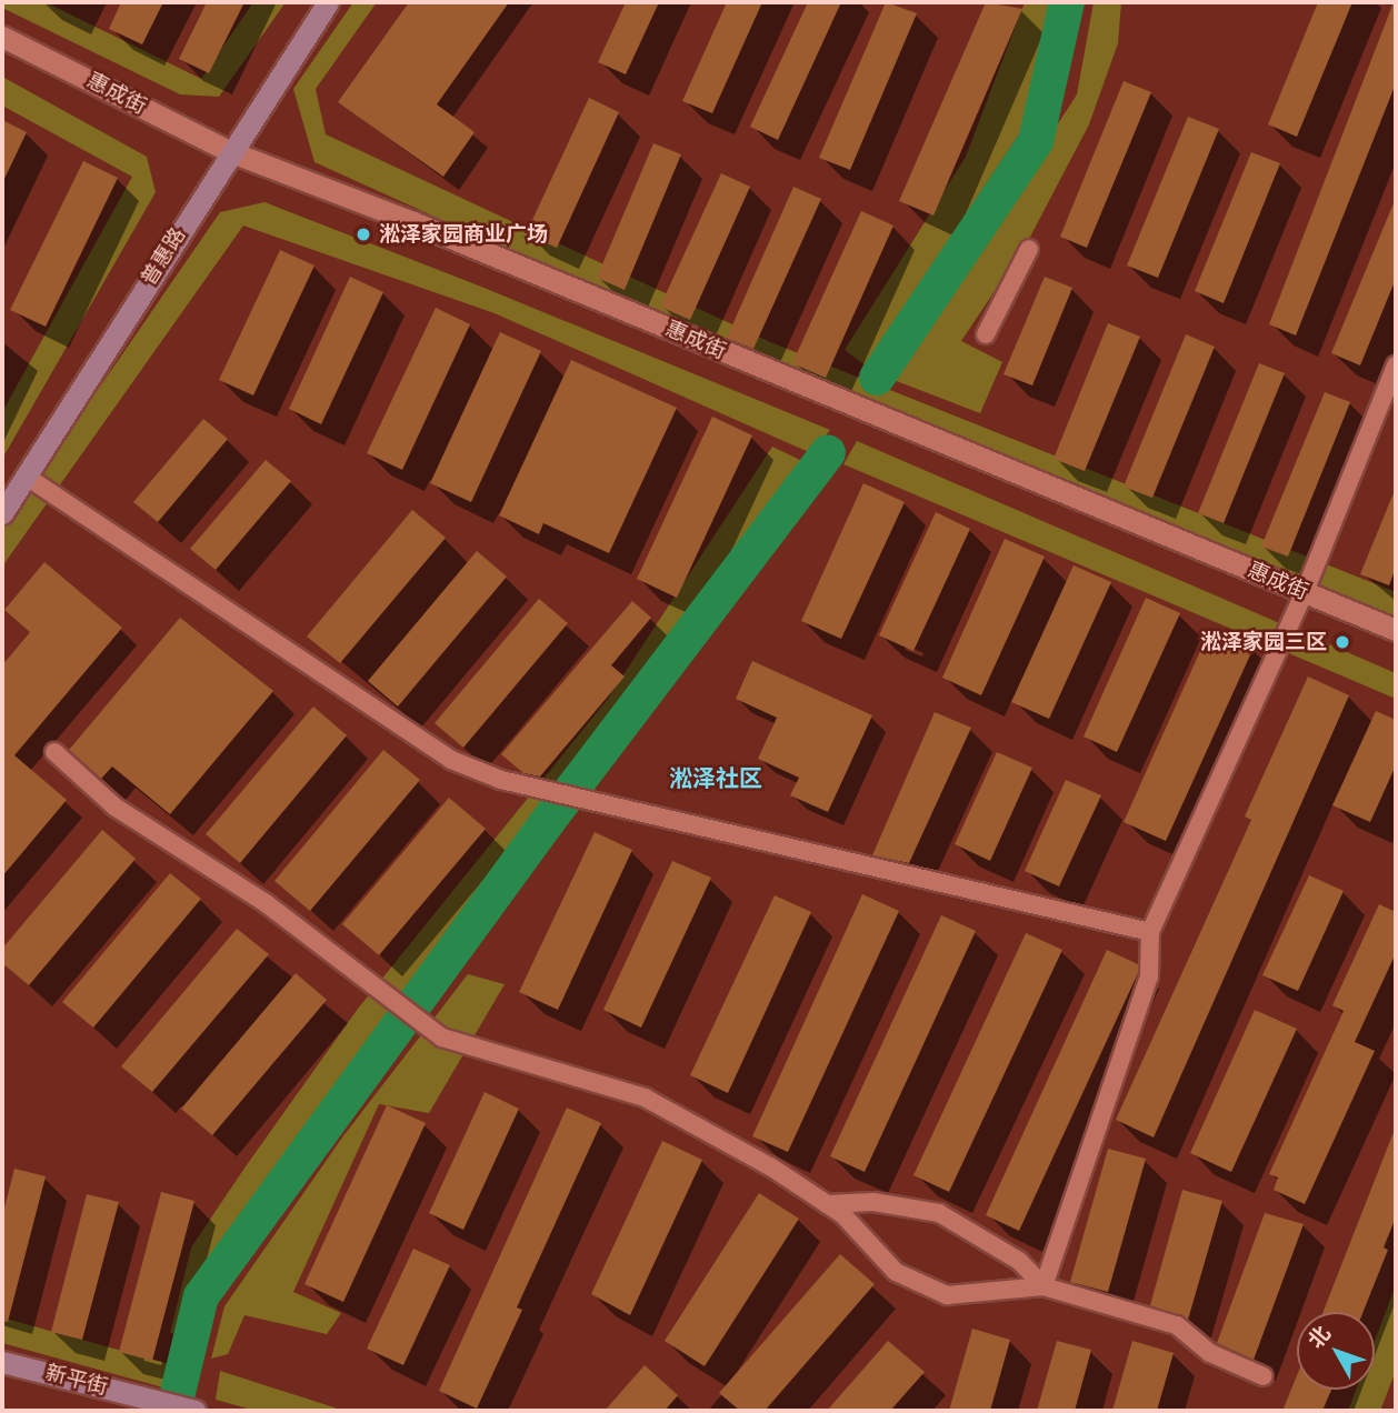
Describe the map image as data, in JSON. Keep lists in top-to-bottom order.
{
  "streets": {
    "main road": ["普惠路", "新平街"],
    "street": ["惠成街"]
  },
  "crossings": [
    ["惠成街", "普惠路"]
  ],
  "districts": ["淞泽社区"],
  "places": ["淞泽家园商业广场", "淞泽家园三区"],
  "north": "top left"
}
